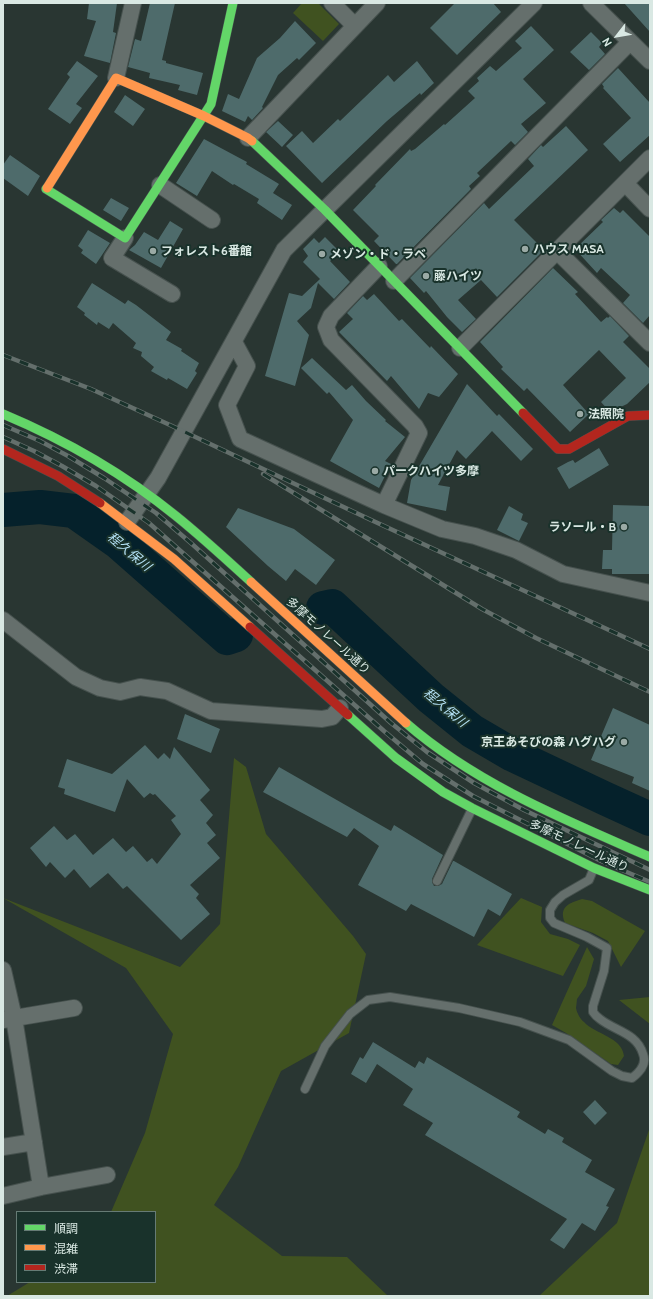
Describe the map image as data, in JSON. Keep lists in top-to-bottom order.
{
  "streets": {
    "main road": ["多摩モノレール通り"]
  },
  "water": ["程久保川"],
  "places": [
    "ハウス MASA",
    "フォレスト6番館",
    "メゾン・ド・ラベ",
    "藤ハイツ",
    "法照院",
    "パークハイツ多摩",
    "ラソール・B",
    "京王あそびの森 ハグハグ"
  ],
  "legend": ["順調", "混雑", "渋滞"],
  "north": "bottom left"
}
